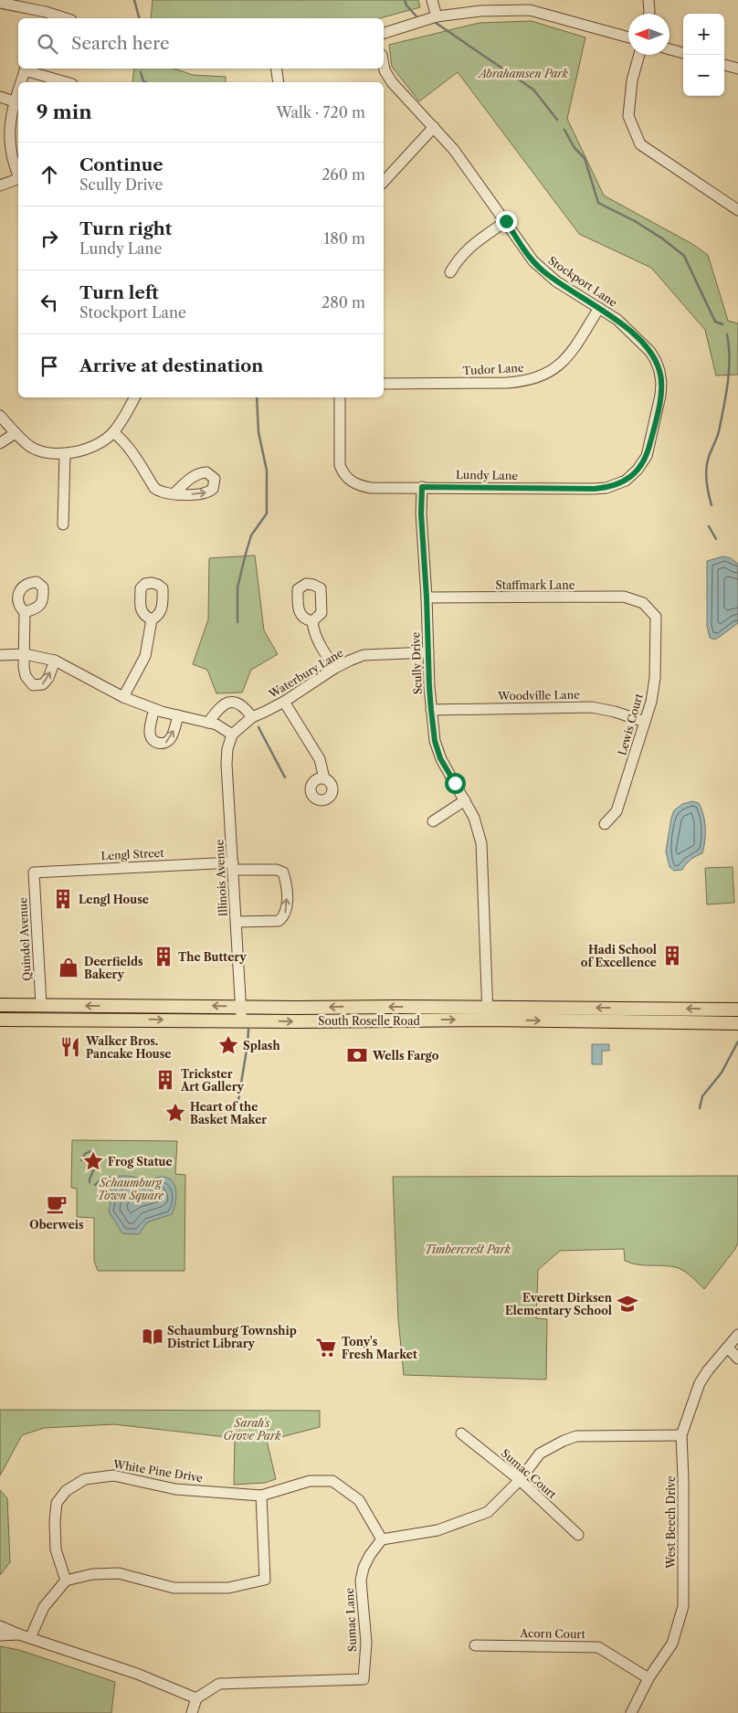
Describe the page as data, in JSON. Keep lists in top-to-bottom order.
{
  "streets": {
    "main road": ["South Roselle Road"],
    "street": [
      "Stockport Lane",
      "Tudor Lane",
      "Lundy Lane",
      "Staffmark Lane",
      "Scully Drive",
      "Waterbury Lane",
      "Woodville Lane",
      "Lewis Court",
      "Lengl Street",
      "Illinois Avenue",
      "Quindel Avenue",
      "White Pine Drive",
      "Sumac Court",
      "West Beech Drive",
      "Sumac Lane",
      "Acorn Court"
    ]
  },
  "crossings": [
    ["Stockport Lane", "Tudor Lane"],
    ["Stockport Lane", "Lundy Lane"],
    ["Lundy Lane", "Scully Drive"],
    ["Staffmark Lane", "Scully Drive"],
    ["Staffmark Lane", "Lewis Court"],
    ["Scully Drive", "Waterbury Lane"],
    ["Scully Drive", "Woodville Lane"],
    ["Scully Drive", "South Roselle Road"],
    ["Waterbury Lane", "Illinois Avenue"],
    ["Woodville Lane", "Lewis Court"],
    ["Lengl Street", "Illinois Avenue"],
    ["Lengl Street", "Quindel Avenue"],
    ["Illinois Avenue", "South Roselle Road"],
    ["Quindel Avenue", "South Roselle Road"],
    ["White Pine Drive", "Sumac Lane"],
    ["West Beech Drive", "Acorn Court"]
  ],
  "parks": [
    "Abrahamsen Park",
    "Schaumburg Town Square",
    "Timbercrest Park",
    "Sarah's Grove Park"
  ],
  "places": {
    "building": [
      "Lengl House",
      "Hadi School of Excellence",
      "The Buttery",
      "Trickster Art Gallery"
    ],
    "shop": ["Deerfields Bakery"],
    "place": ["Splash", "Heart of the Basket Maker", "Frog Statue"],
    "restaurant": ["Walker Bros. Pancake House"],
    "bank": ["Wells Fargo"],
    "cafe": ["Oberweis"],
    "school or university": ["Everett Dirksen Elementary School"],
    "library": ["Schaumburg Township District Library"],
    "supermarket": ["Tony's Fresh Market"]
  },
  "north": "left",
  "page": {
    "map_buttons": ["+", "−"],
    "search": "Search here",
    "heading": ["9 min", "Walk · 720 m"],
    "list": [
      ["Continue", "Scully Drive", "260 m"],
      ["Turn right", "Lundy Lane", "180 m"],
      ["Turn left", "Stockport Lane", "280 m"],
      "Arrive at destination"
    ]
  }
}
